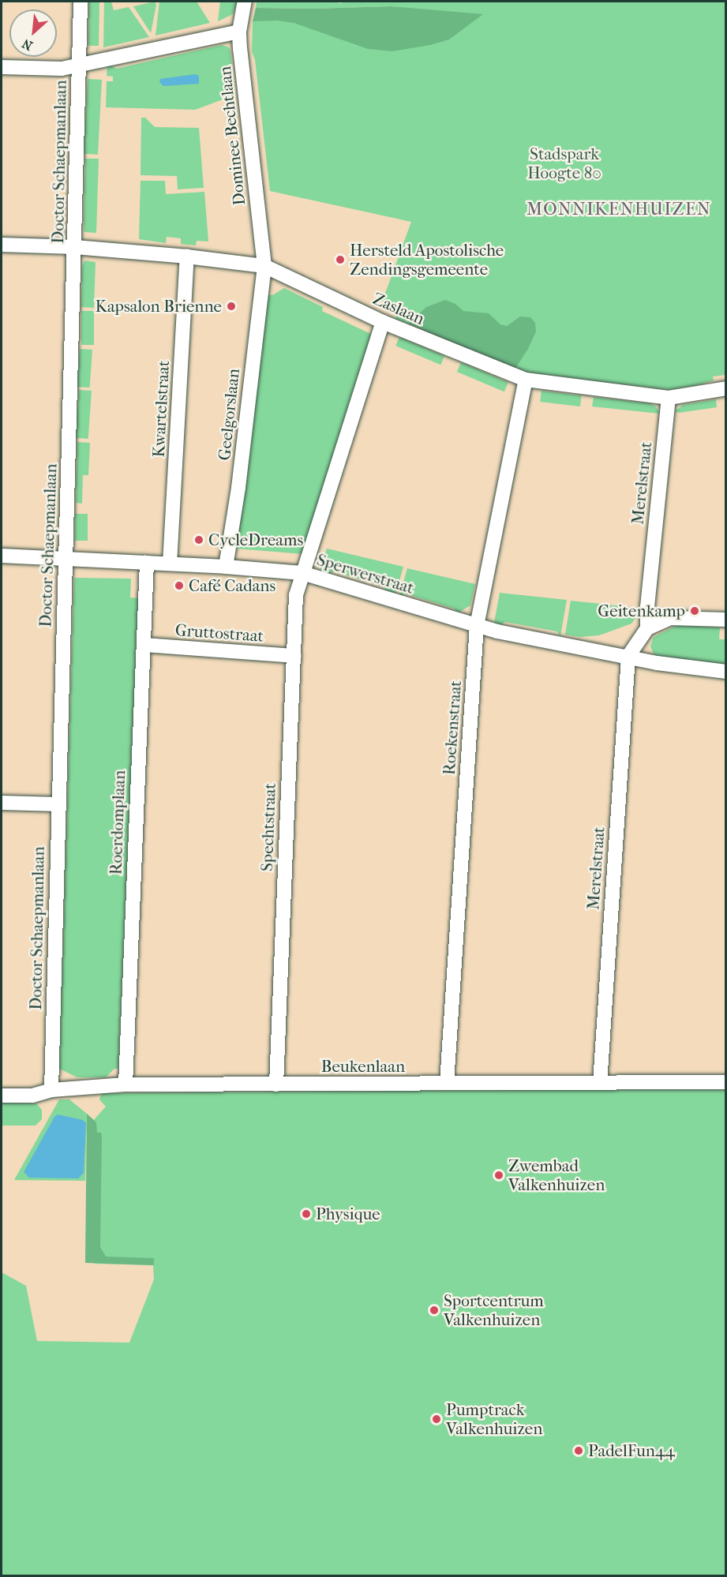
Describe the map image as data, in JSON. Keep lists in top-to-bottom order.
{
  "streets": {
    "street": [
      "Dominee Bechtlaan",
      "Doctor Schaepmanlaan",
      "Zaslaan",
      "Kwartelstraat",
      "Geelgorslaan",
      "Merelstraat",
      "Sperwerstraat",
      "Gruttostraat",
      "Roekenstraat",
      "Roerdomplaan",
      "Spechtstraat",
      "Beukenlaan"
    ]
  },
  "crossings": [
    ["Dominee Bechtlaan", "Zaslaan"],
    ["Dominee Bechtlaan", "Geelgorslaan"],
    ["Doctor Schaepmanlaan", "Zaslaan"],
    ["Doctor Schaepmanlaan", "Sperwerstraat"],
    ["Doctor Schaepmanlaan", "Beukenlaan"],
    ["Zaslaan", "Kwartelstraat"],
    ["Zaslaan", "Geelgorslaan"],
    ["Zaslaan", "Merelstraat"],
    ["Zaslaan", "Roekenstraat"],
    ["Kwartelstraat", "Sperwerstraat"],
    ["Geelgorslaan", "Sperwerstraat"],
    ["Merelstraat", "Sperwerstraat"],
    ["Merelstraat", "Beukenlaan"],
    ["Sperwerstraat", "Roekenstraat"],
    ["Sperwerstraat", "Roerdomplaan"],
    ["Sperwerstraat", "Spechtstraat"],
    ["Gruttostraat", "Roerdomplaan"],
    ["Gruttostraat", "Spechtstraat"],
    ["Roekenstraat", "Beukenlaan"],
    ["Roerdomplaan", "Beukenlaan"],
    ["Spechtstraat", "Beukenlaan"]
  ],
  "districts": ["MONNIKENHUIZEN"],
  "parks": ["Stadspark Hoogte 80"],
  "places": [
    "Hersteld Apostolische Zendingsgemeente",
    "Kapsalon Brienne",
    "CycleDreams",
    "Café Cadans",
    "Geitenkamp",
    "Zwembad Valkenhuizen",
    "Physique",
    "Sportcentrum Valkenhuizen",
    "Pumptrack Valkenhuizen",
    "PadelFun44"
  ],
  "north": "bottom left"
}
